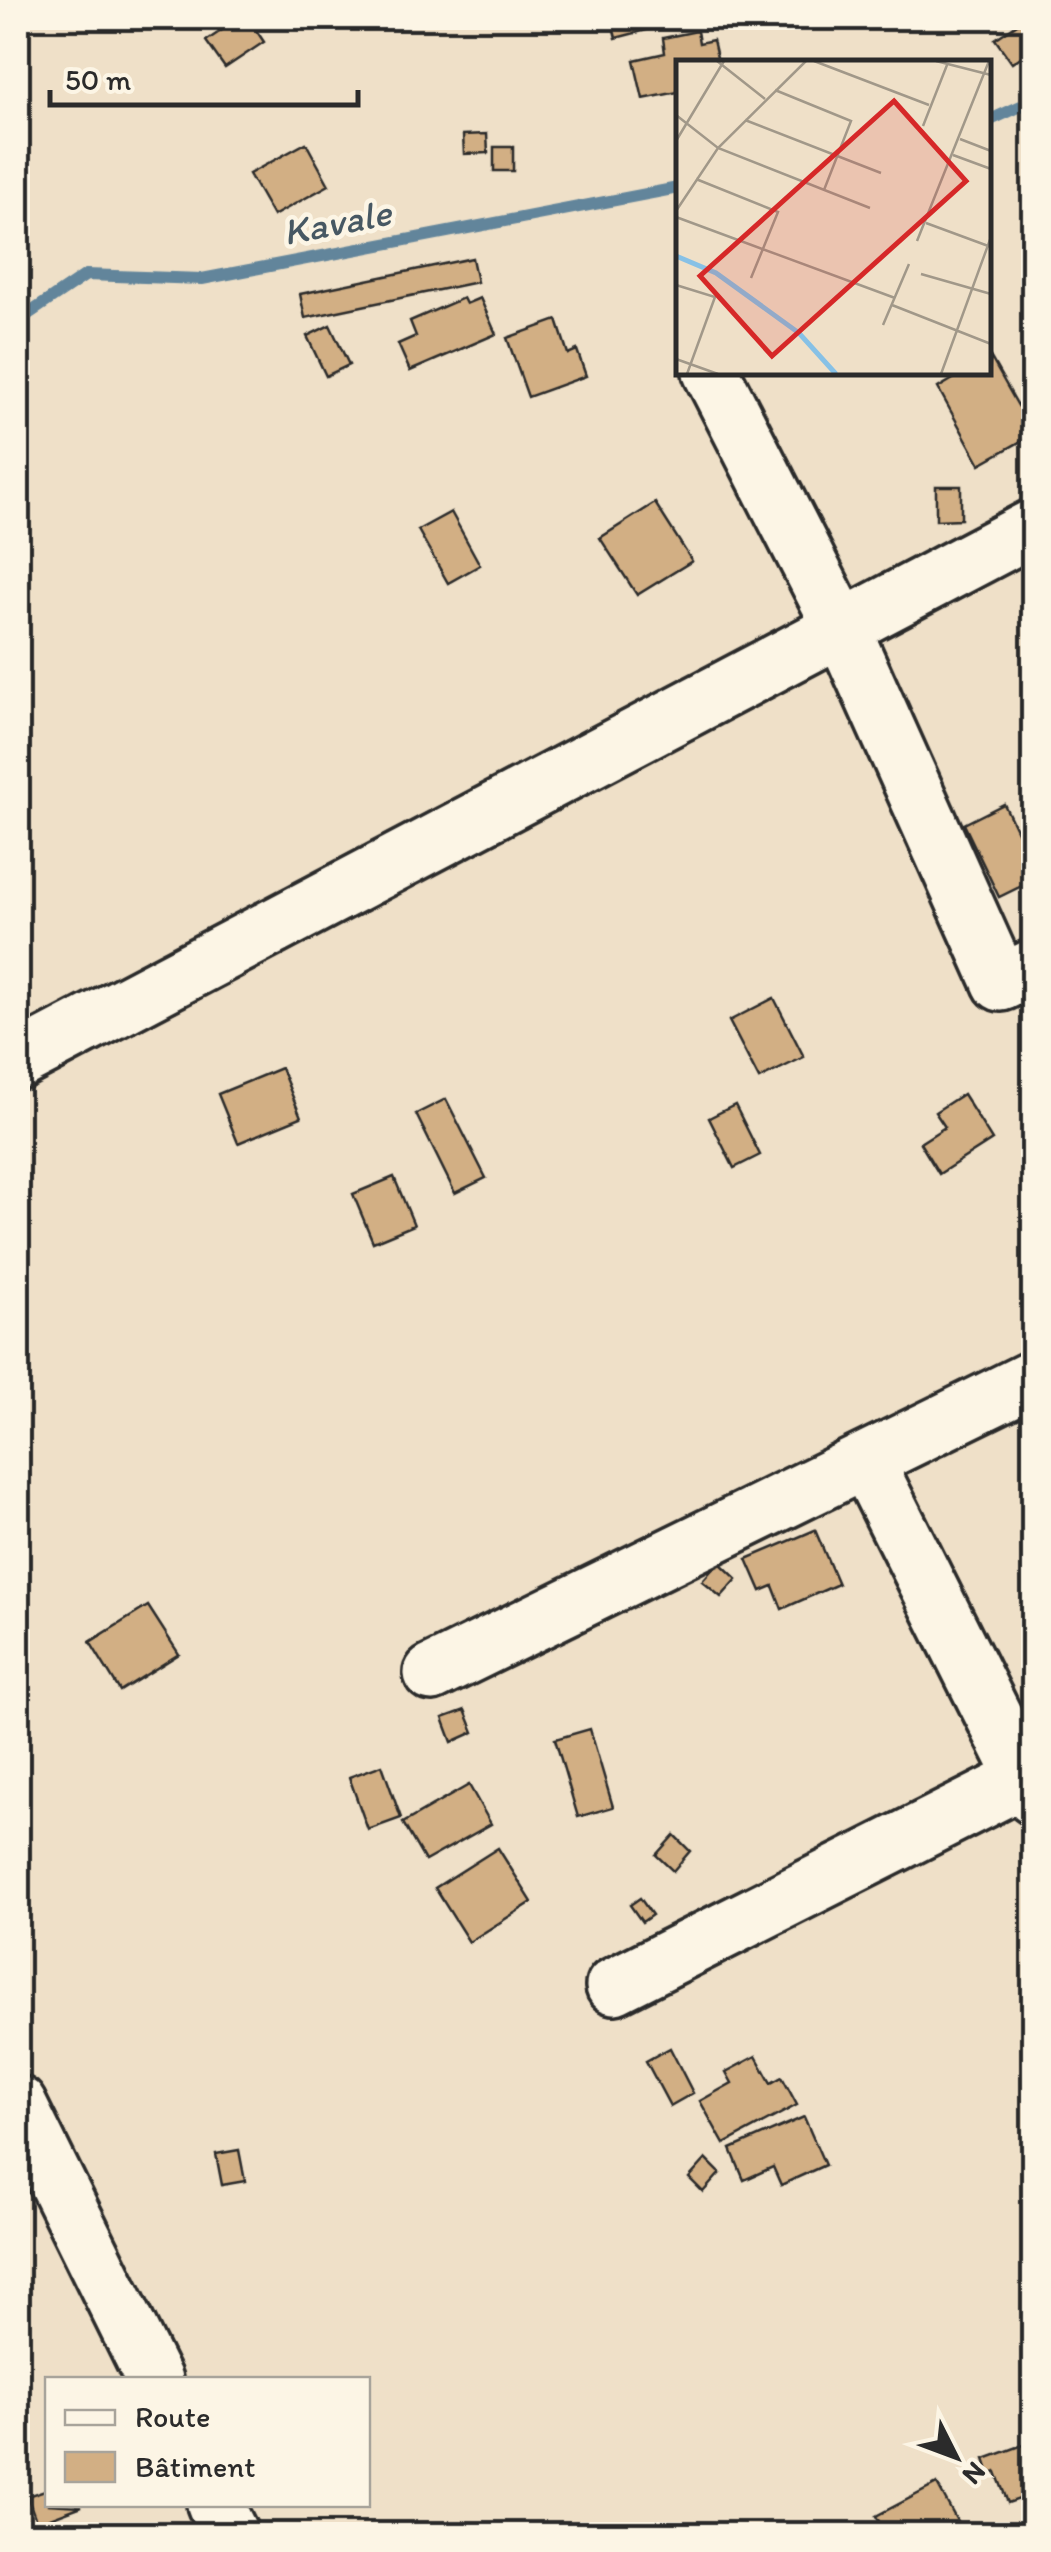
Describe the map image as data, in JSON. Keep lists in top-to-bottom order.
{
  "water": ["Kavale"],
  "legend": ["Route", "Bâtiment"],
  "scale_bar": "50 m",
  "north": "bottom right"
}
